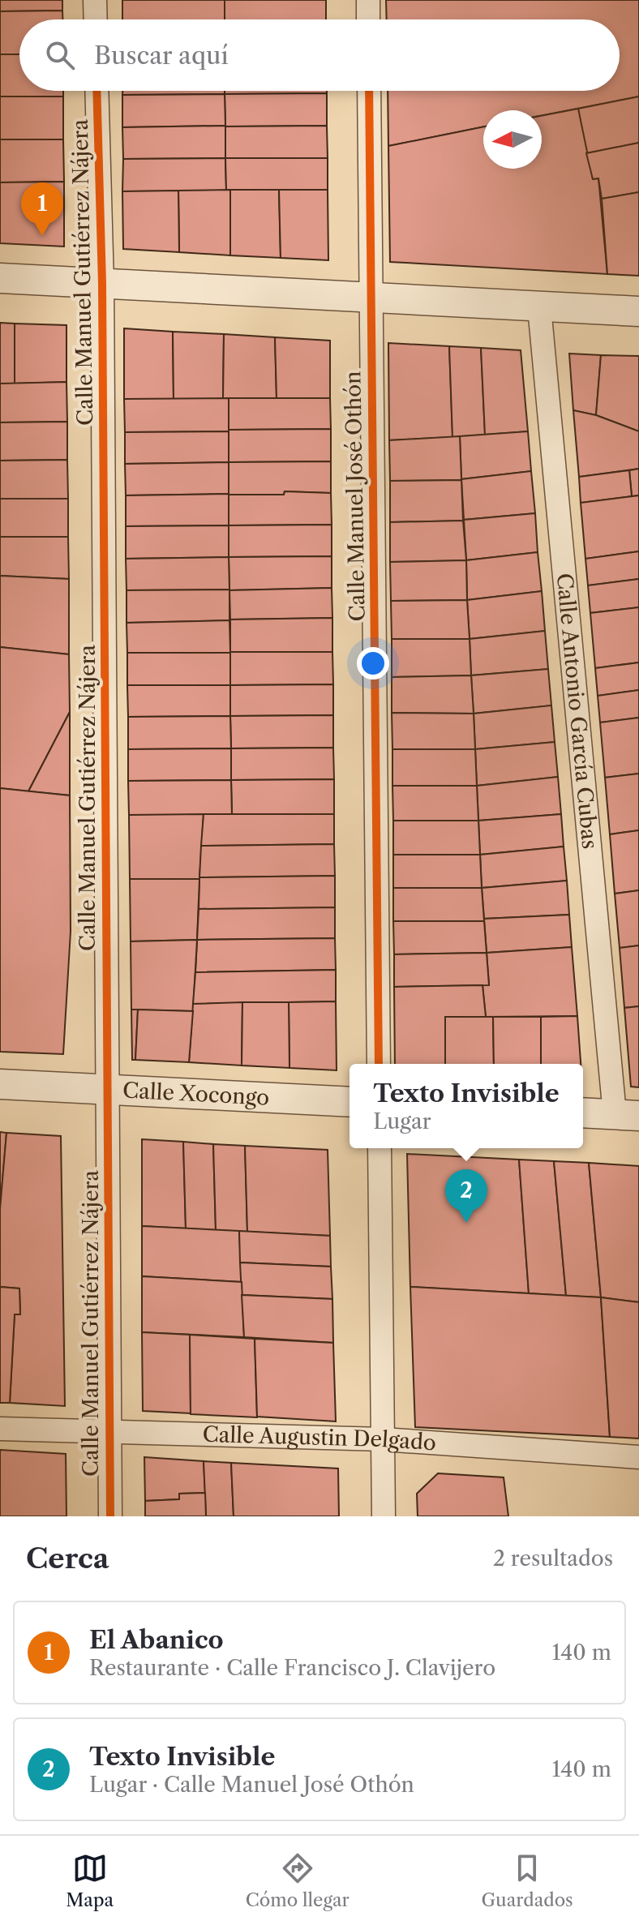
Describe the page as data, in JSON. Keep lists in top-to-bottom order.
{
  "streets": {
    "street": [
      "Calle Manuel Gutiérrez Nájera",
      "Calle Manuel José Othón",
      "Calle Antonio García Cubas",
      "Calle Xocongo",
      "Calle Augustin Delgado"
    ]
  },
  "crossings": [
    ["Calle Manuel Gutiérrez Nájera", "Calle Xocongo"],
    ["Calle Manuel Gutiérrez Nájera", "Calle Augustin Delgado"]
  ],
  "north": "left",
  "page": {
    "search": "Buscar aquí",
    "pins": ["1", "2"],
    "popup": ["Texto Invisible", "Lugar"],
    "heading": ["Cerca", "2 resultados"],
    "list": [
      {
        "mark": "1",
        "name": "El Abanico",
        "note": "Restaurante · Calle Francisco J. Clavijero",
        "value": "140 m"
      },
      {
        "mark": "2",
        "name": "Texto Invisible",
        "note": "Lugar · Calle Manuel José Othón",
        "value": "140 m"
      }
    ],
    "nav": ["Mapa", "Cómo llegar", "Guardados"]
  }
}
